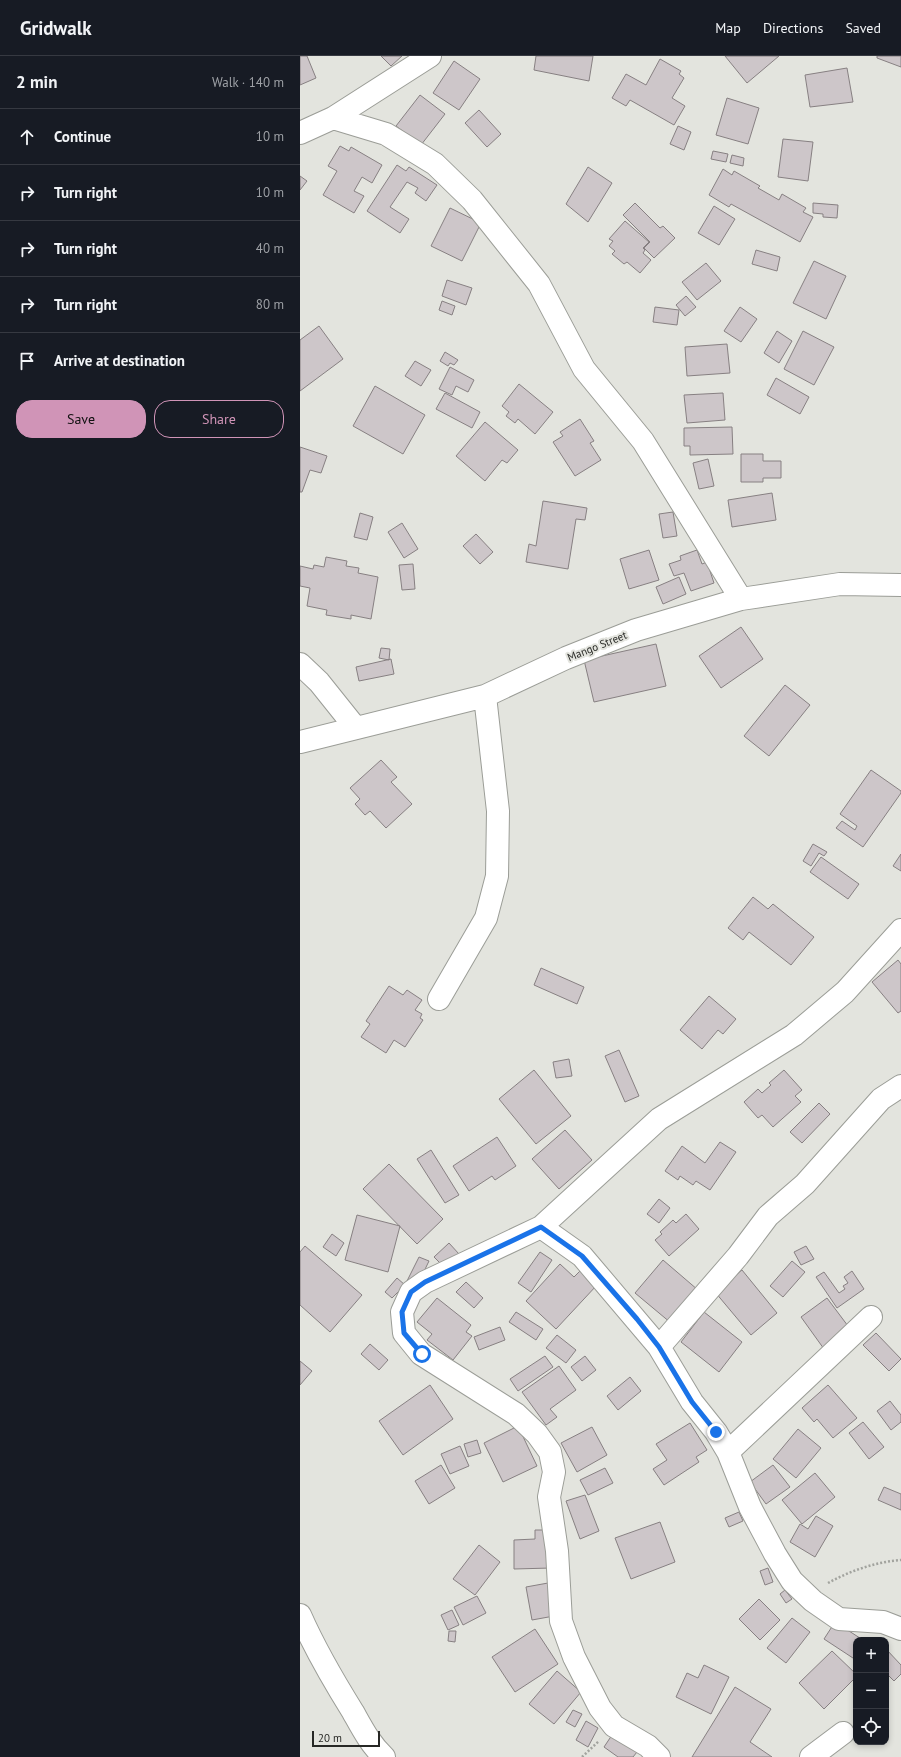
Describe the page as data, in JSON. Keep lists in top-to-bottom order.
{
  "streets": {
    "street": ["Mango Street"]
  },
  "scale_bar": "20 m",
  "page": {
    "header": "Gridwalk",
    "nav": ["Map", "Directions", "Saved"],
    "heading": ["2 min", "Walk · 140 m"],
    "list": [
      ["Continue", "10 m"],
      ["Turn right", "10 m"],
      ["Turn right", "40 m"],
      ["Turn right", "80 m"],
      "Arrive at destination"
    ],
    "buttons": ["Save", "Share"],
    "map_buttons": ["+", "−"],
    "scale": "20 m"
  }
}
